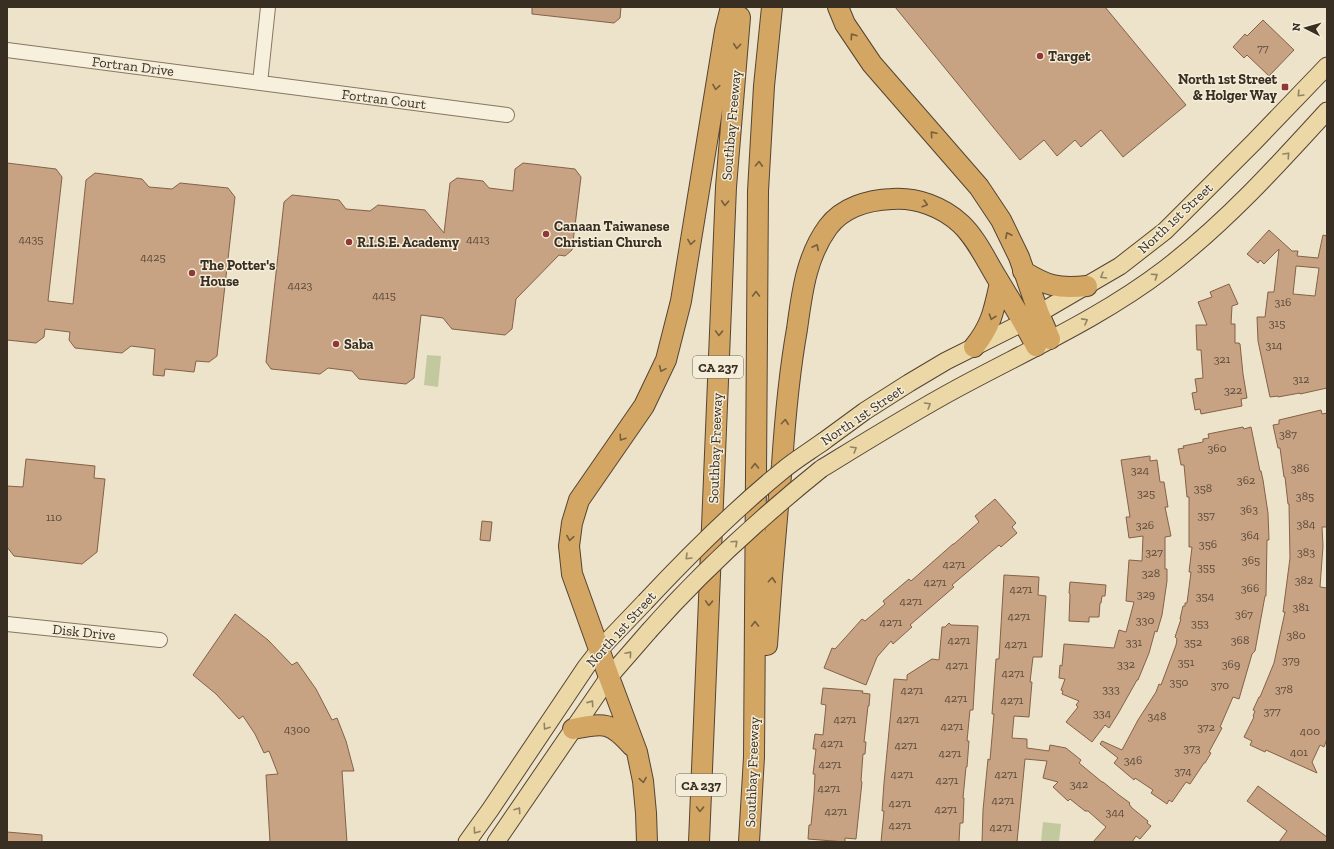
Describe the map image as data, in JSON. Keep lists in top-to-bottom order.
{
  "streets": {
    "highway": ["Southbay Freeway", "CA 237"],
    "main road": ["North 1st Street"],
    "street": ["Fortran Drive", "Fortran Court", "Disk Drive"]
  },
  "crossings": [
    ["Fortran Drive", "Fortran Court"]
  ],
  "places": {
    "other": [
      "Target",
      "Canaan Taiwanese Christian Church",
      "R.I.S.E. Academy",
      "The Potter's House",
      "Saba"
    ],
    "transit": ["North 1st Street & Holger Way"]
  },
  "house_numbers": [
    "77",
    "4435",
    "4413",
    "4425",
    "4423",
    "4415",
    "316",
    "315",
    "314",
    "321",
    "312",
    "322",
    "387",
    "360",
    "386",
    "324",
    "362",
    "358",
    "325",
    "385",
    "363",
    "357",
    "110",
    "384",
    "326",
    "364",
    "356",
    "327",
    "383",
    "365",
    "4271",
    "355",
    "328",
    "382",
    "4271",
    "366",
    "4271",
    "329",
    "354",
    "4271",
    "381",
    "367",
    "4271",
    "330",
    "4271",
    "353",
    "380",
    "4271",
    "368",
    "331",
    "352",
    "4271",
    "379",
    "351",
    "332",
    "369",
    "4271",
    "4271",
    "350",
    "370",
    "333",
    "378",
    "4271",
    "4271",
    "4271",
    "377",
    "334",
    "348",
    "4271",
    "4271",
    "4271",
    "372",
    "4300",
    "400",
    "4271",
    "4271",
    "373",
    "401",
    "4271",
    "346",
    "4271",
    "374",
    "4271",
    "4271",
    "4271",
    "342",
    "4271",
    "4271",
    "4271",
    "4271",
    "4271",
    "344",
    "4271",
    "4271"
  ],
  "north": "left"
}
